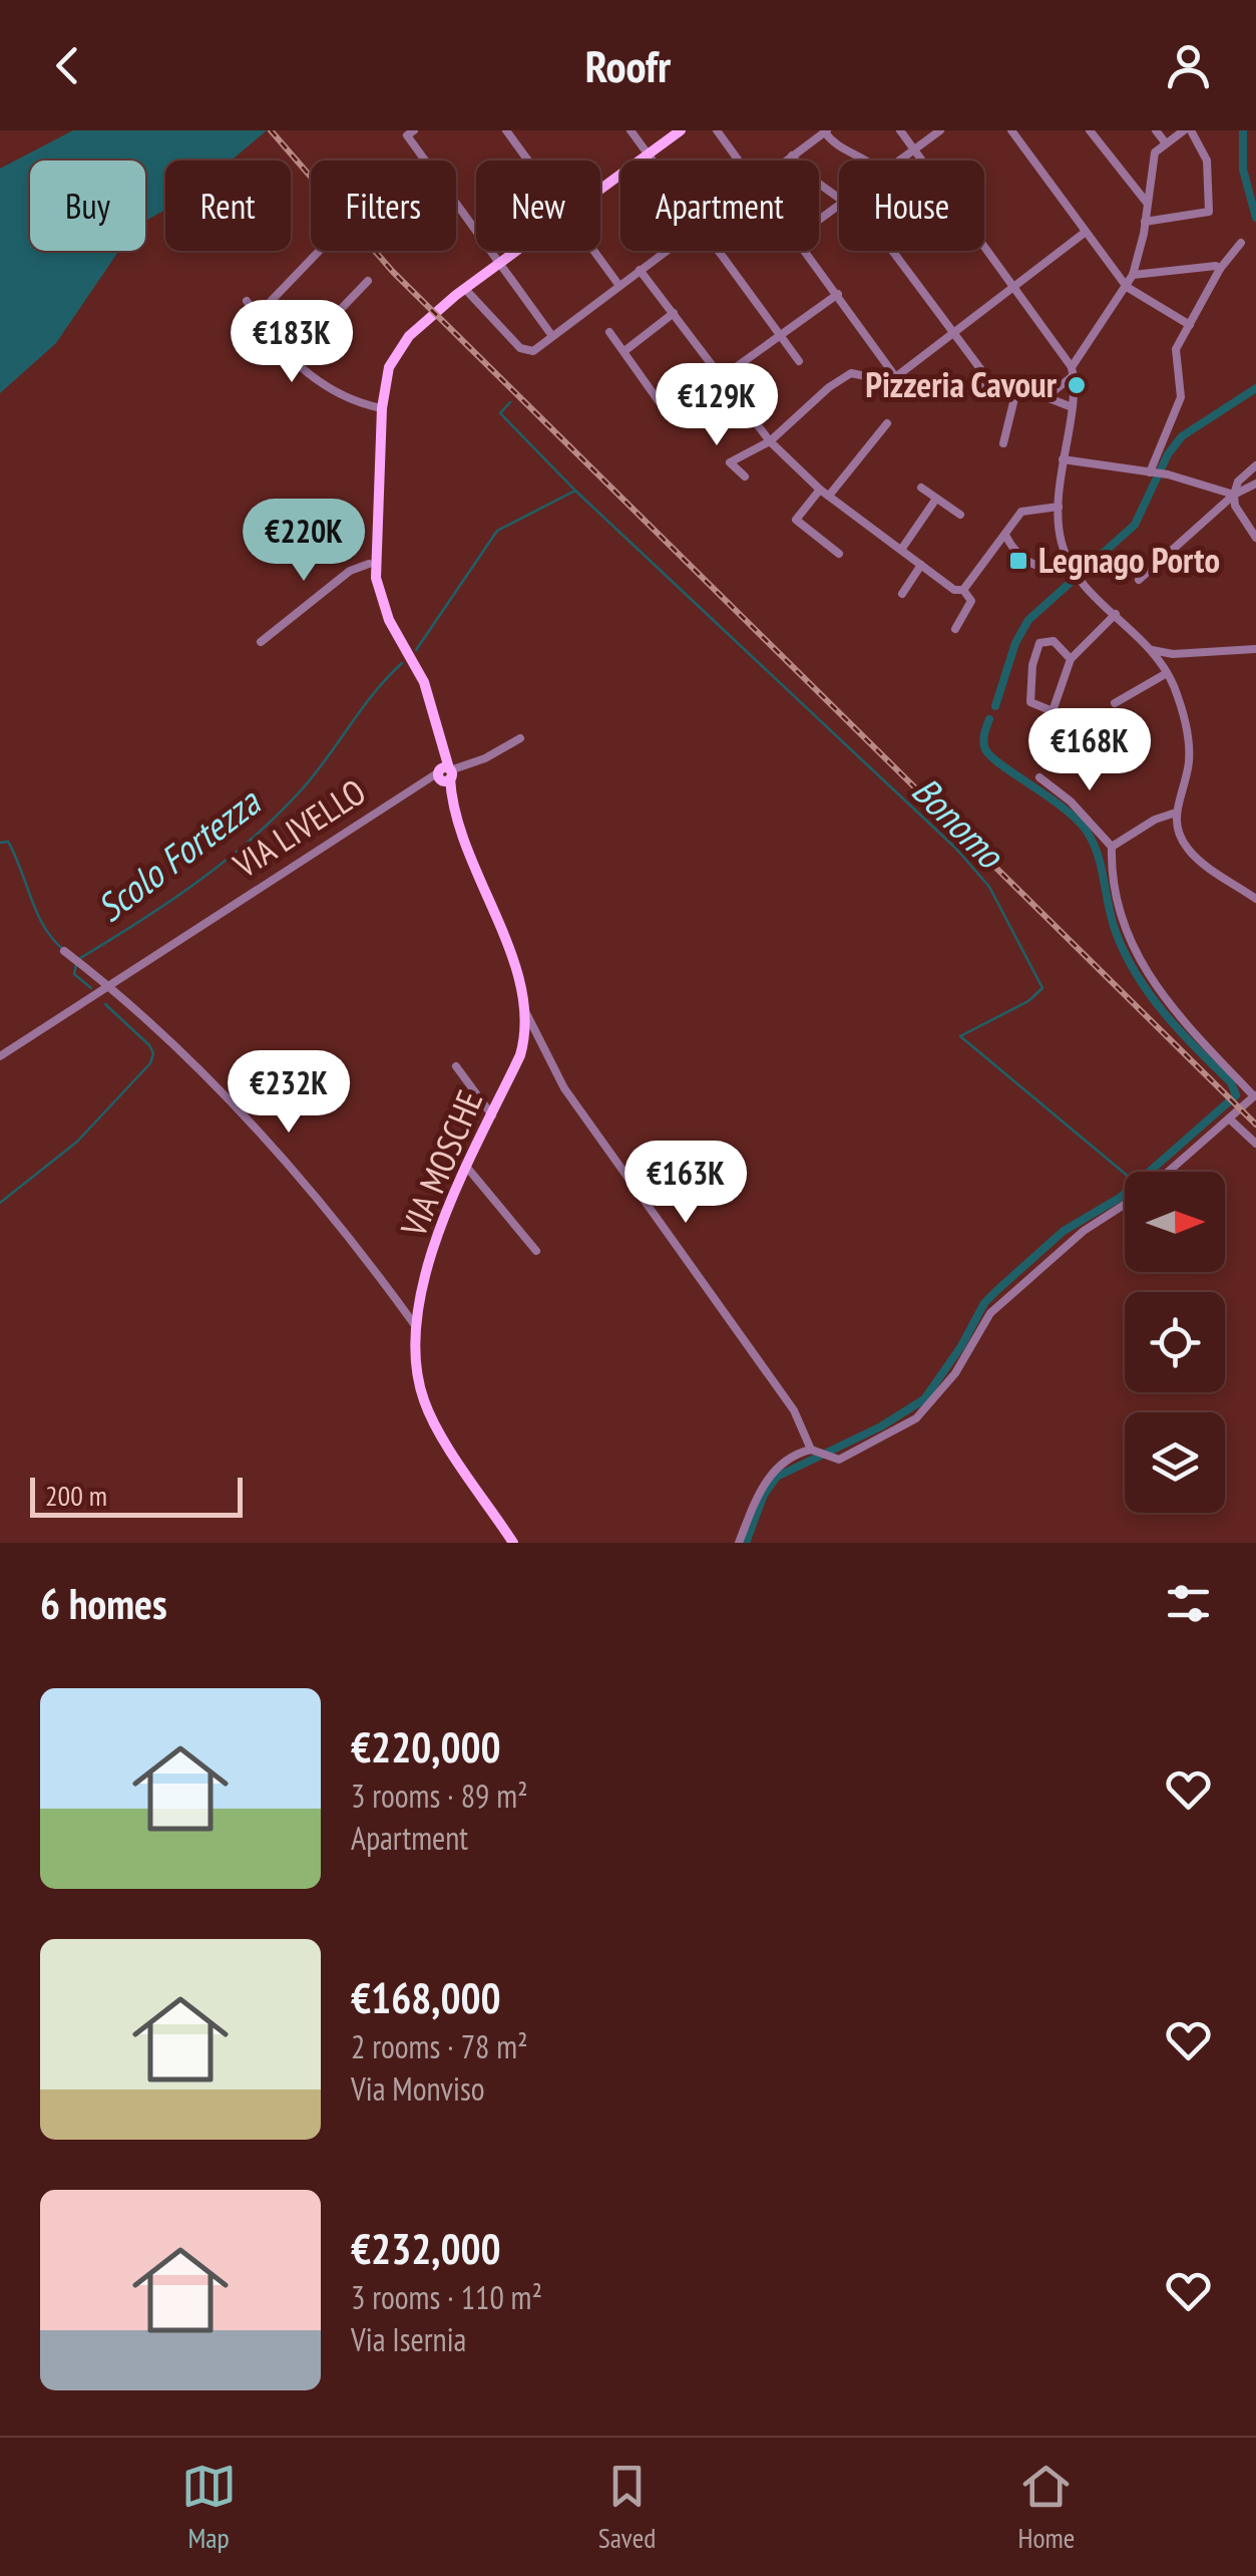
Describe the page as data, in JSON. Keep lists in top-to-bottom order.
{
  "streets": {
    "main road": ["VIA MOSCHE"],
    "street": ["VIA LIVELLO"]
  },
  "crossings": [
    ["VIA LIVELLO", "VIA MOSCHE"]
  ],
  "water": ["Bonomo", "Scolo Fortezza"],
  "places": {
    "other": ["Pizzeria Cavour"],
    "transit": ["Legnago Porto"]
  },
  "scale_bar": "200 m",
  "north": "right",
  "page": {
    "header": "Roofr",
    "chip": [
      "Buy",
      "Rent",
      "Filters",
      "New",
      "Apartment",
      "House"
    ],
    "price": [
      "€183K",
      "€129K",
      "€220K",
      "€168K",
      "€232K",
      "€163K"
    ],
    "scale": "200 m",
    "heading": "6 homes",
    "list": [
      {
        "name": "€220,000",
        "note": "3 rooms · 89 m² · Apartment"
      },
      {
        "name": "€168,000",
        "note": "2 rooms · 78 m² · Via Monviso"
      },
      {
        "name": "€232,000",
        "note": "3 rooms · 110 m² · Via Isernia"
      }
    ],
    "tabs": ["Map", "Saved", "Home"]
  }
}
